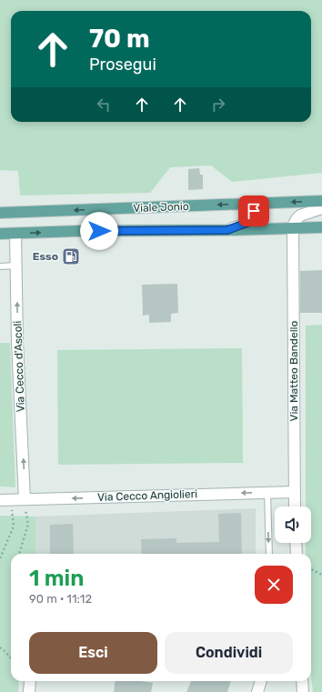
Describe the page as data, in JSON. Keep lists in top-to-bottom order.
{
  "streets": {
    "main road": ["Viale Jonio"],
    "street": ["Via Cecco d'Ascoli", "Via Matteo Bandello", "Via Cecco Angiolieri"]
  },
  "crossings": [
    ["Viale Jonio", "Via Cecco d'Ascoli"],
    ["Viale Jonio", "Via Matteo Bandello"],
    ["Via Cecco d'Ascoli", "Via Cecco Angiolieri"],
    ["Via Matteo Bandello", "Via Cecco Angiolieri"]
  ],
  "one_way": ["Via Cecco d'Ascoli", "Via Cecco Angiolieri"],
  "places": {
    "fuel station": ["Esso"]
  },
  "page": {
    "turn": ["70 m", "Prosegui"],
    "heading": ["1 min", "90 m · 11:12"],
    "buttons": ["Esci", "Condividi"]
  }
}
